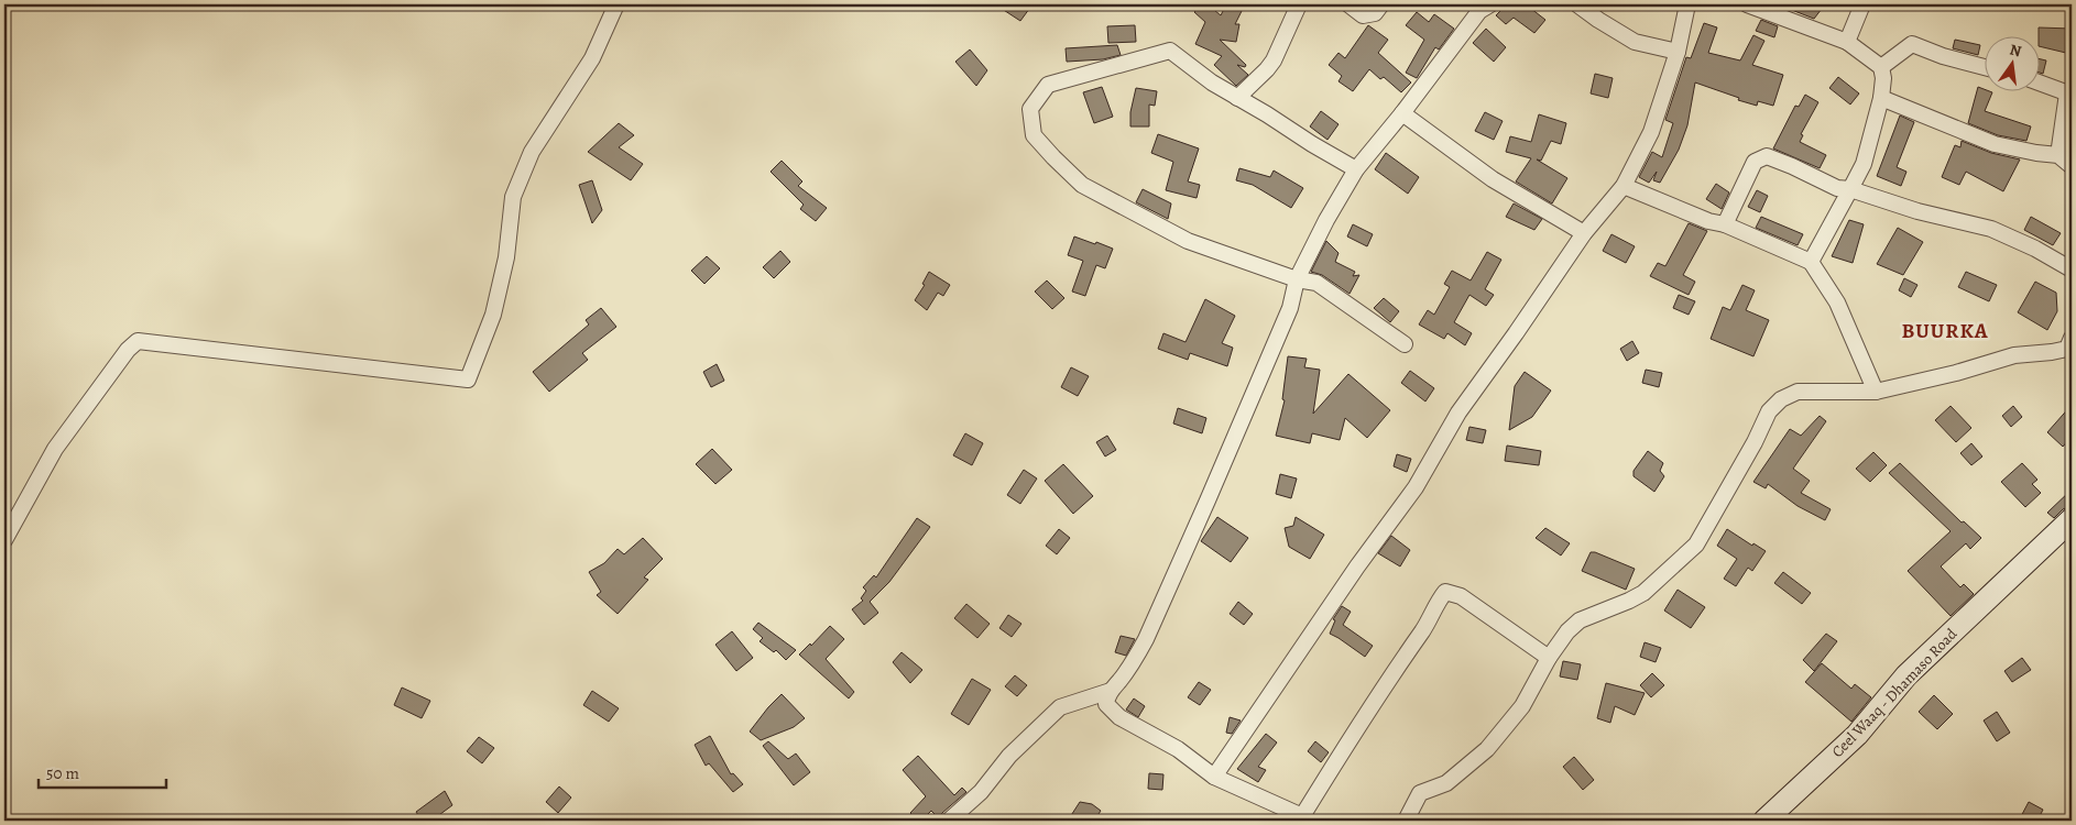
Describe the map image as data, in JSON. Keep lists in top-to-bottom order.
{
  "streets": {
    "main road": ["Ceel Waaq - Dhamaso Road"]
  },
  "districts": ["BUURKA"],
  "scale_bar": "50 m",
  "north": "top"
}
